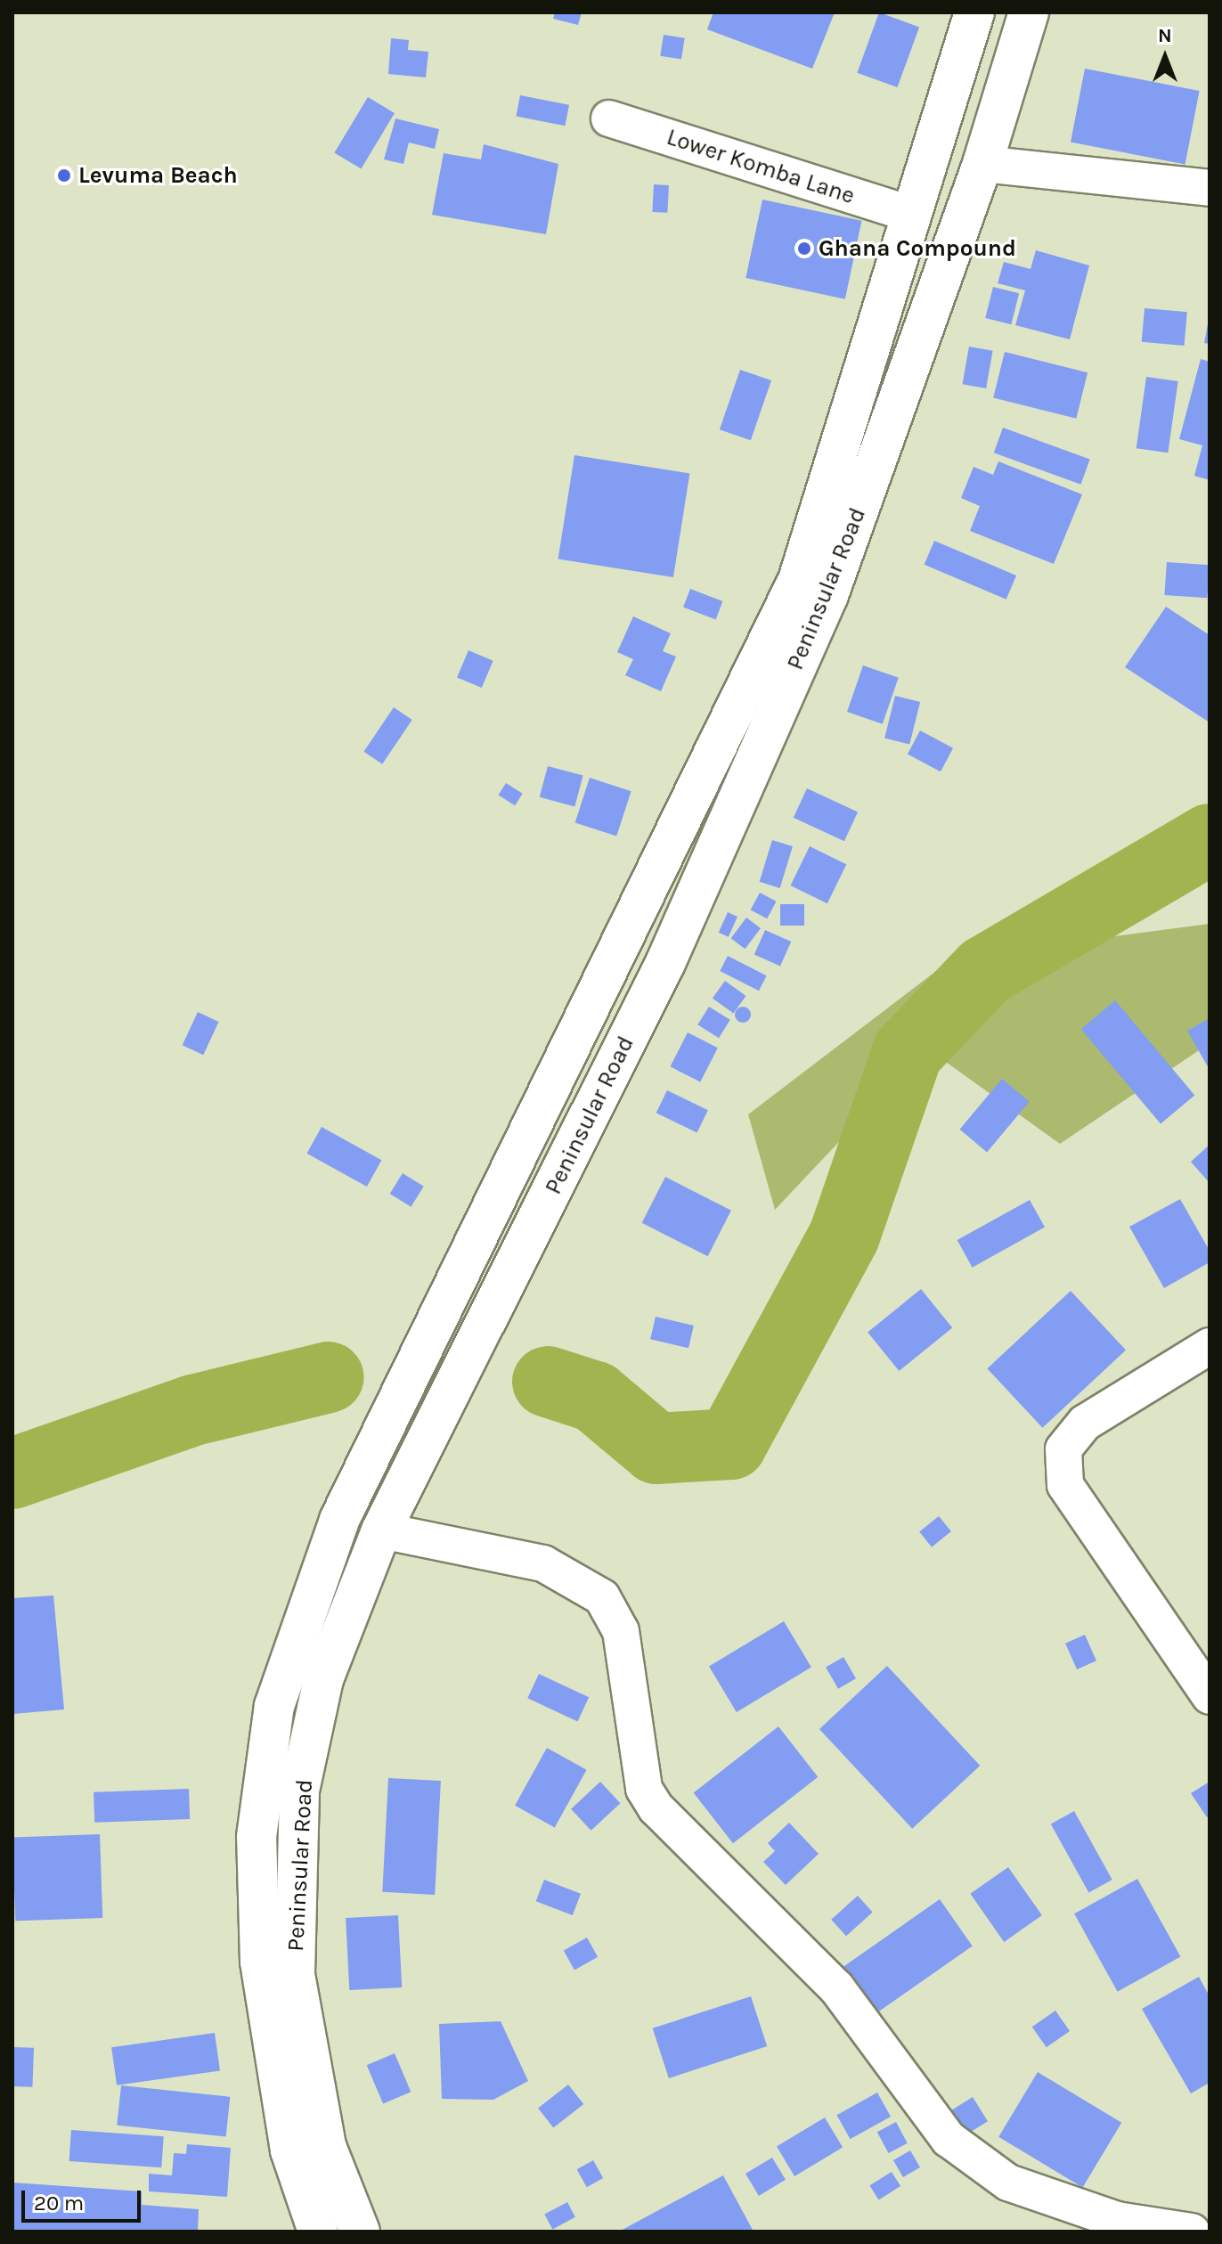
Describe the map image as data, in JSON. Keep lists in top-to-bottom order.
{
  "streets": {
    "main road": ["Peninsular Road"],
    "street": ["Lower Komba Lane"]
  },
  "crossings": [
    ["Lower Komba Lane", "Peninsular Road"]
  ],
  "places": ["Levuma Beach", "Ghana Compound"],
  "scale_bar": "20 m",
  "north": "top"
}
